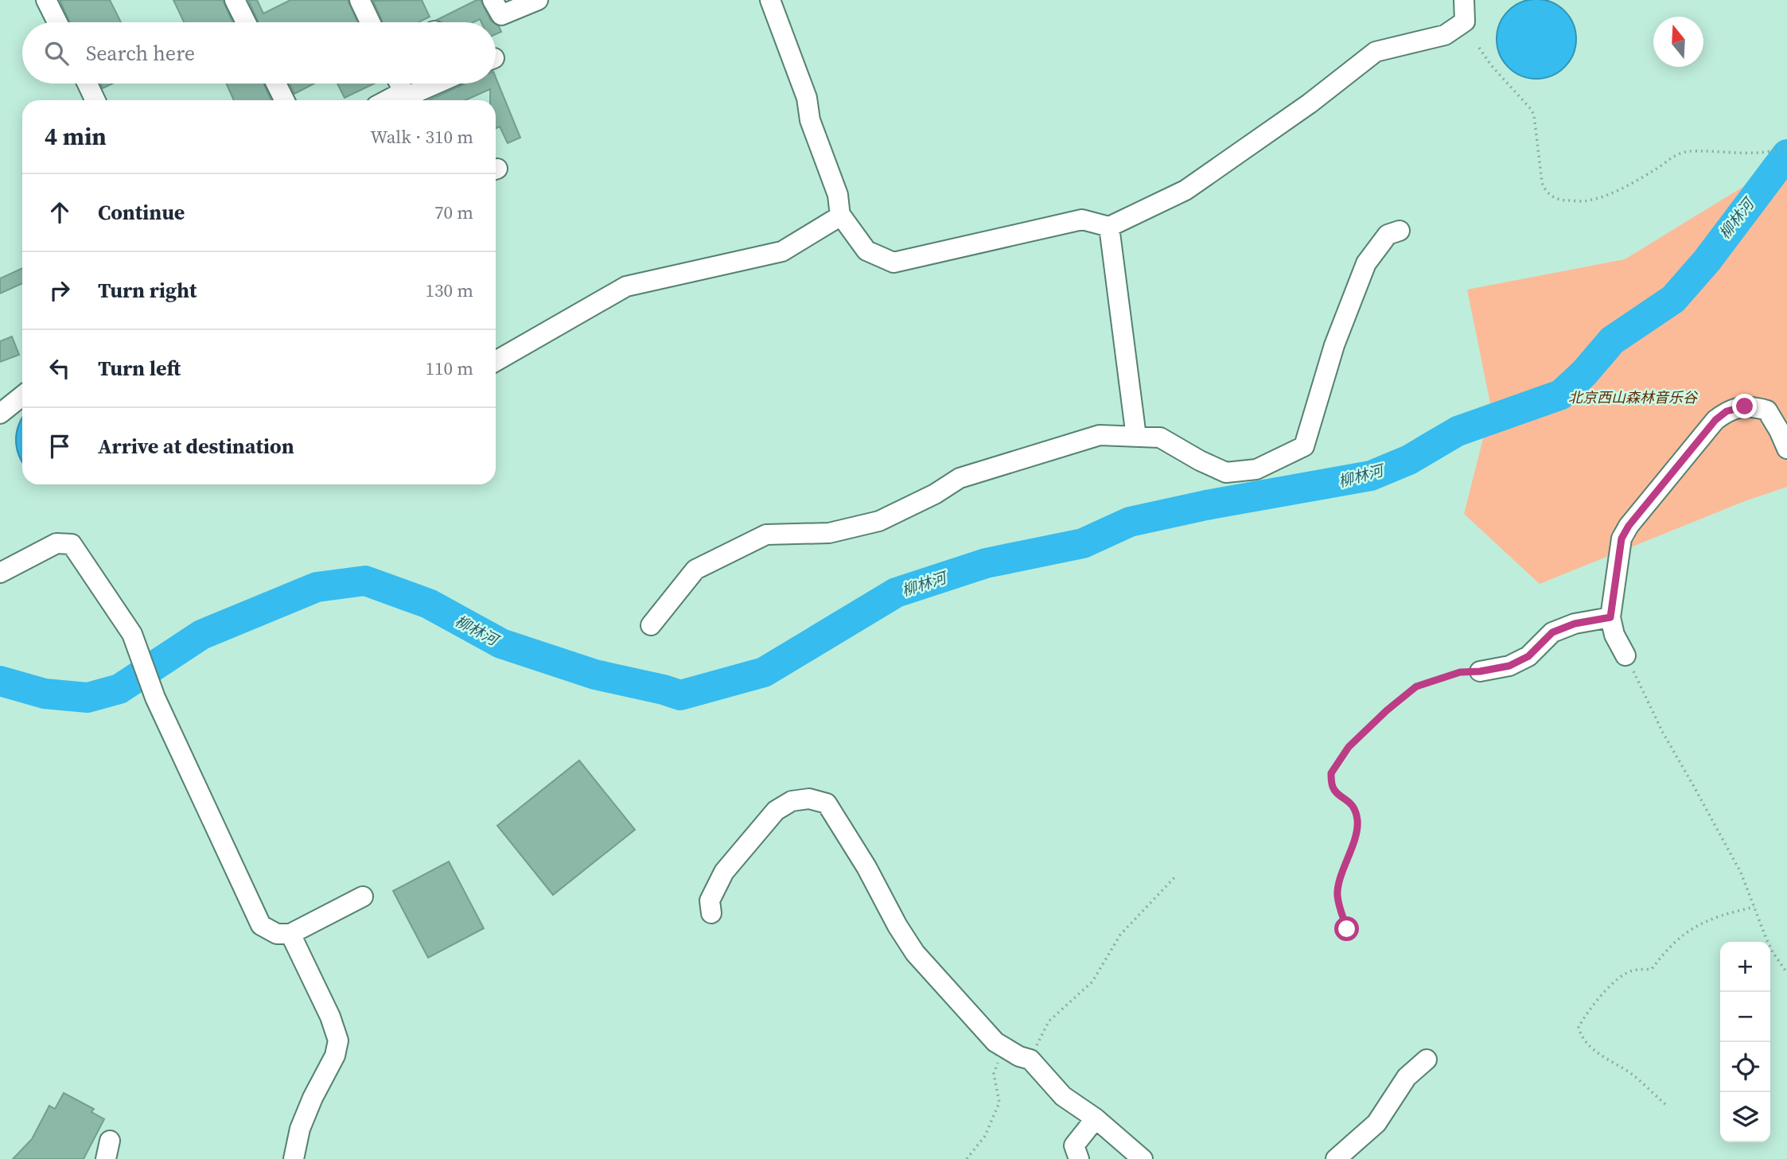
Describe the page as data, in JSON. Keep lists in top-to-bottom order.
{
  "water": ["柳林河"],
  "parks": ["北京西山森林音乐谷"],
  "north": "top",
  "page": {
    "search": "Search here",
    "heading": ["4 min", "Walk · 310 m"],
    "list": [
      ["Continue", "70 m"],
      ["Turn right", "130 m"],
      ["Turn left", "110 m"],
      "Arrive at destination"
    ],
    "map_buttons": ["+", "−"]
  }
}
